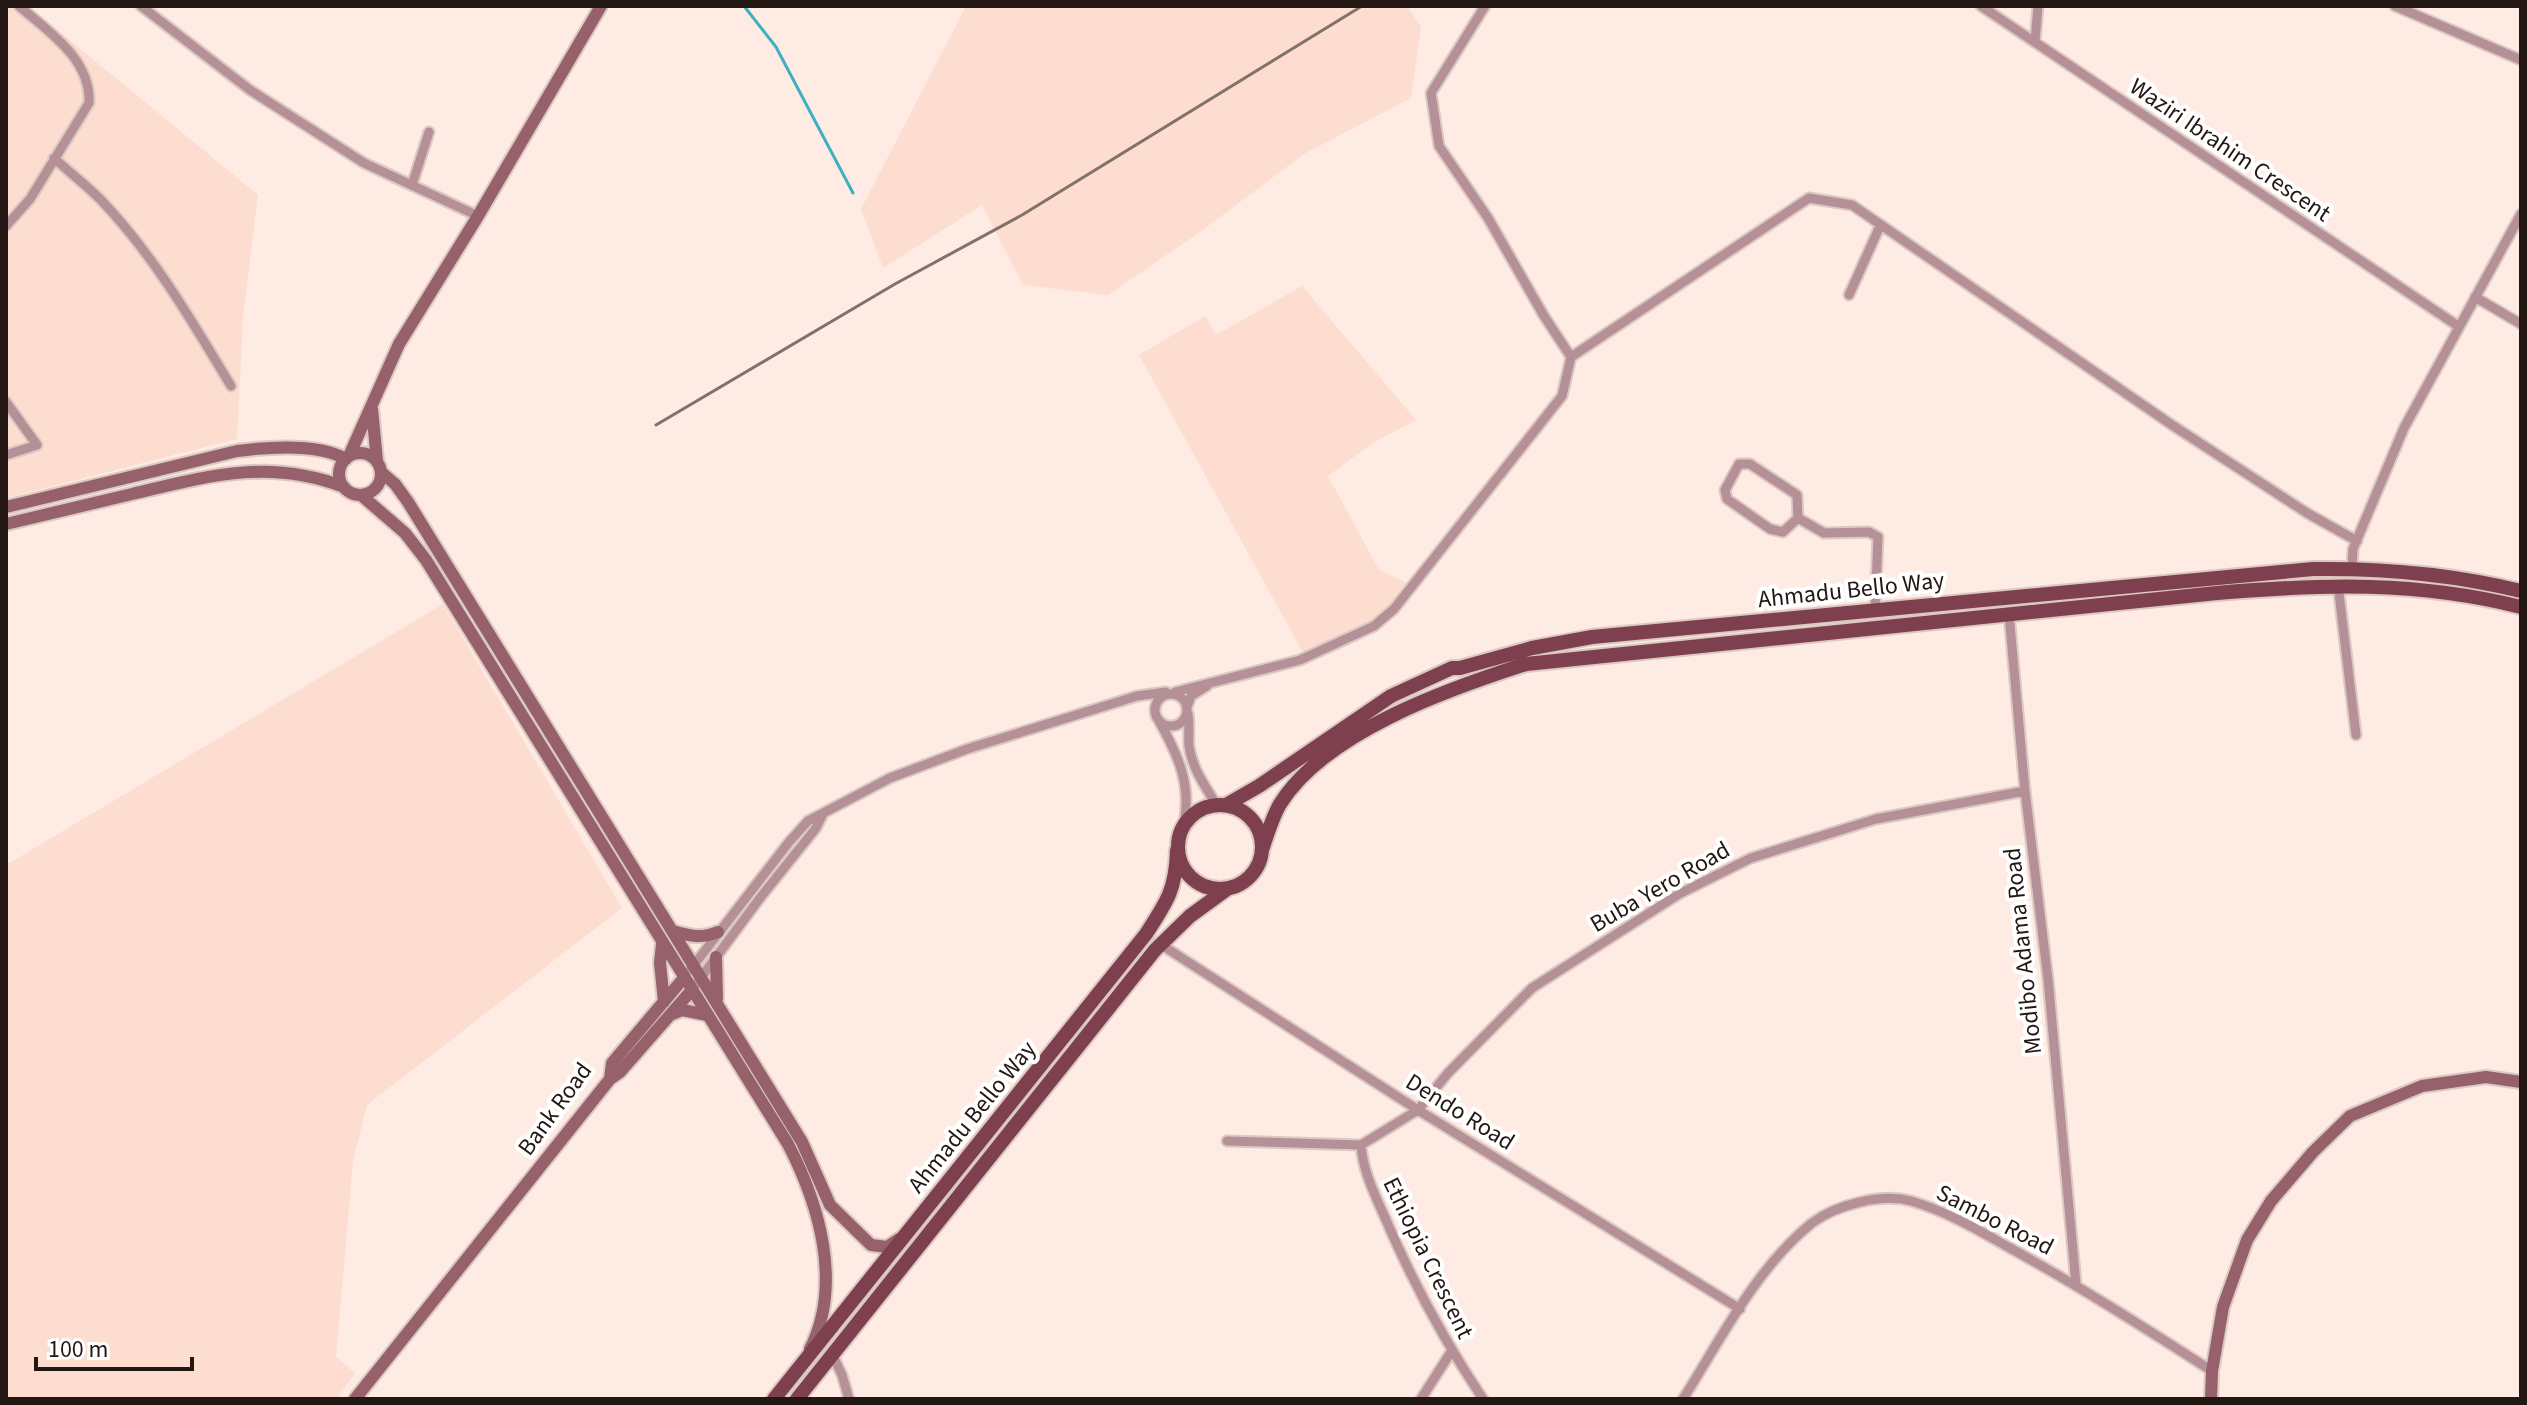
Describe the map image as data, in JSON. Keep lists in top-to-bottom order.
{
  "streets": {
    "main road": ["Ahmadu Bello Way"],
    "street": [
      "Waziri Ibrahim Crescent",
      "Buba Yero Road",
      "Modibo Adama Road",
      "Bank Road",
      "Dendo Road",
      "Sambo Road",
      "Ethiopia Crescent"
    ]
  },
  "crossings": [
    ["Ahmadu Bello Way", "Modibo Adama Road"],
    ["Ahmadu Bello Way", "Dendo Road"],
    ["Buba Yero Road", "Modibo Adama Road"],
    ["Buba Yero Road", "Dendo Road"],
    ["Modibo Adama Road", "Sambo Road"],
    ["Dendo Road", "Sambo Road"]
  ],
  "scale_bar": "100 m"
}
